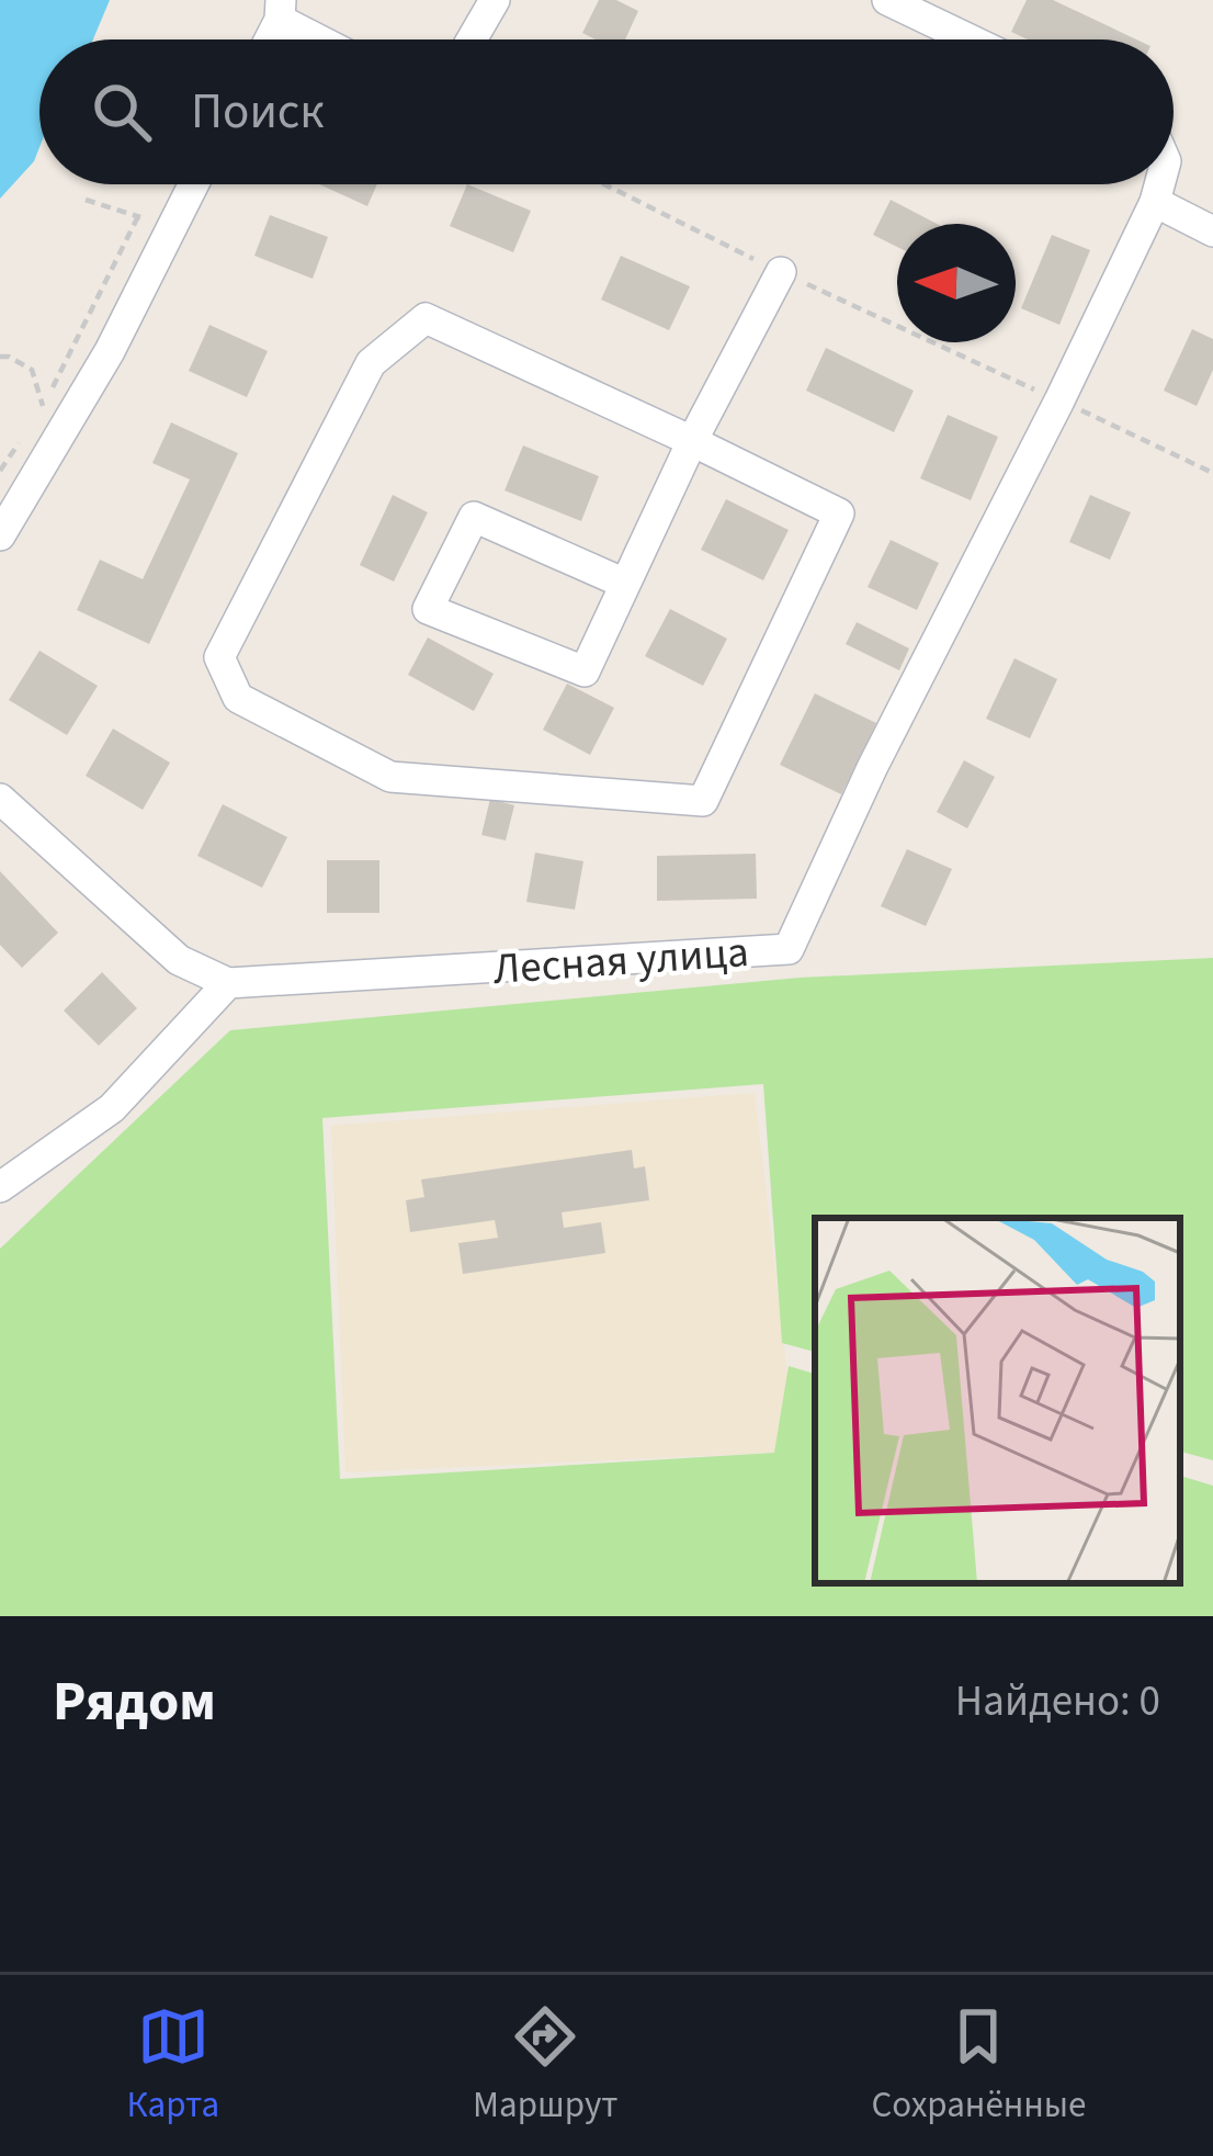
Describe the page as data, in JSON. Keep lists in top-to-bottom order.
{
  "streets": {
    "street": ["Лесная улица"]
  },
  "north": "left",
  "page": {
    "search": "Поиск",
    "heading": ["Рядом", "Найдено: 0"],
    "nav": ["Карта", "Маршрут", "Сохранённые"]
  }
}
